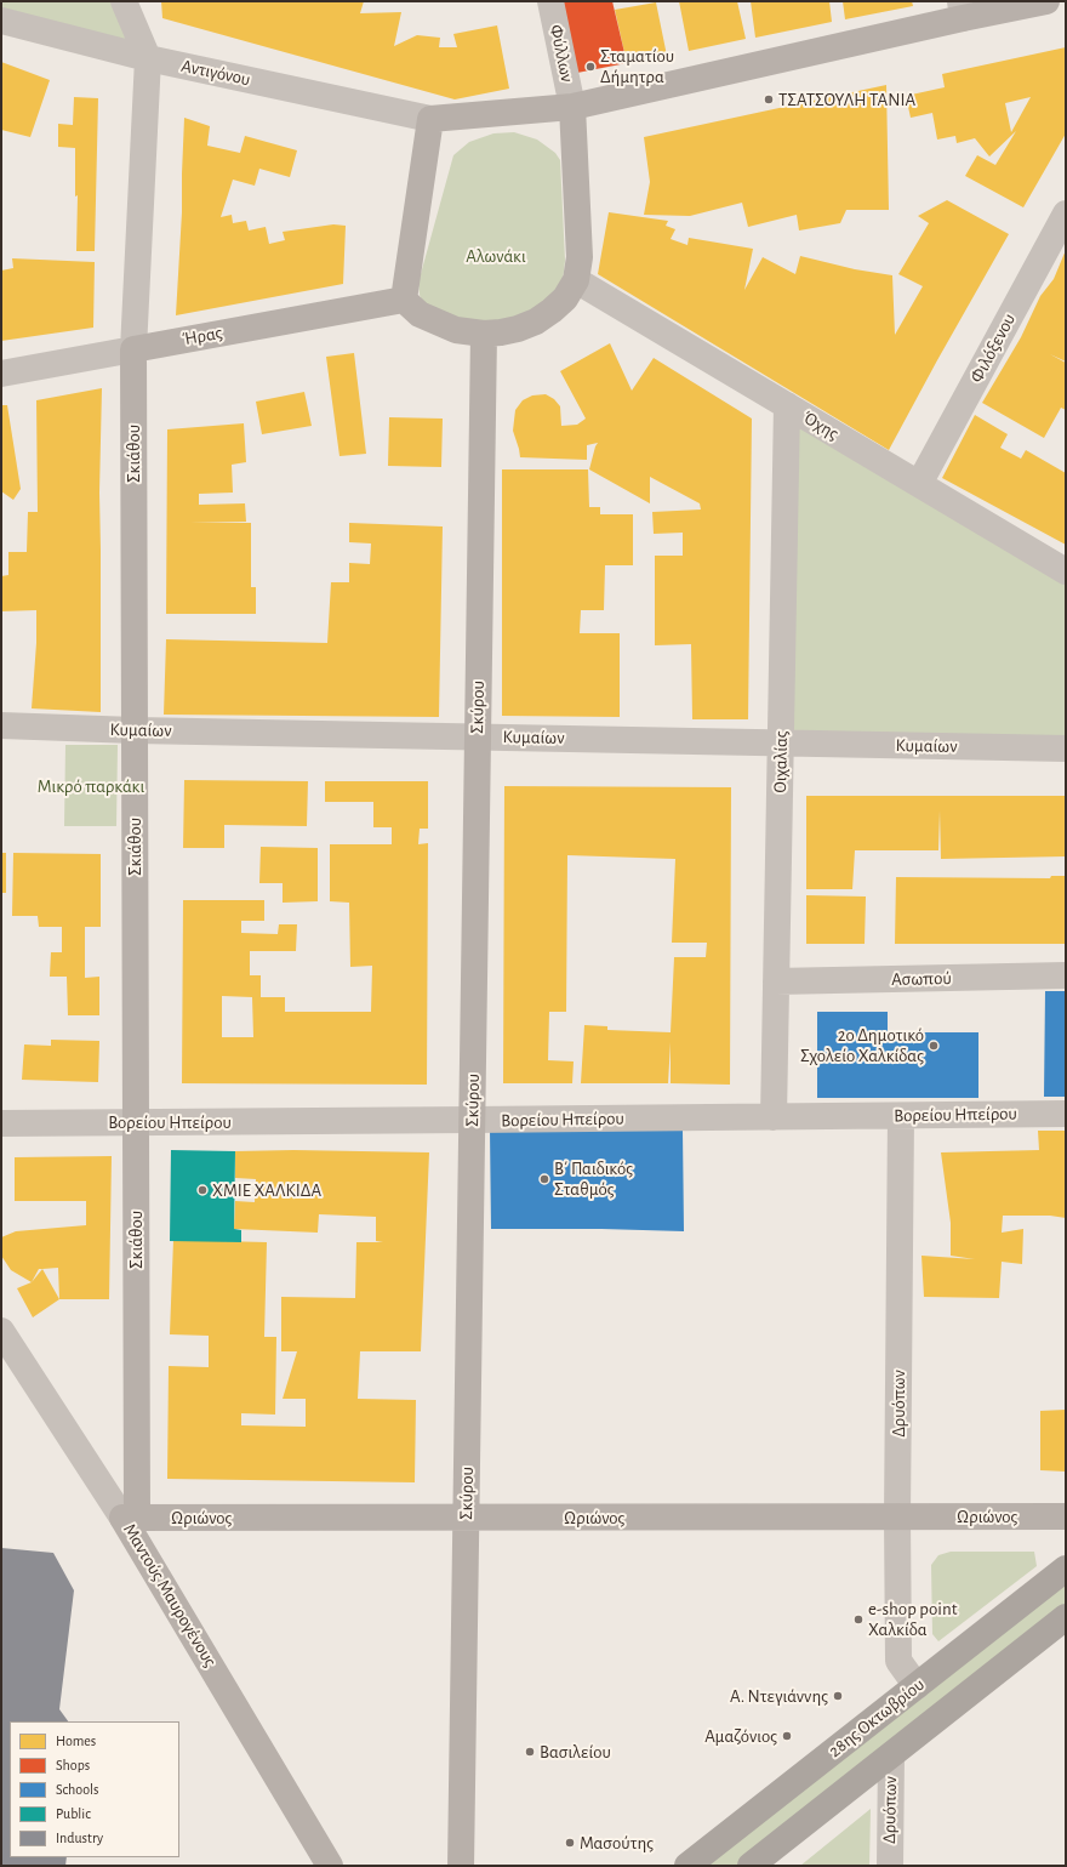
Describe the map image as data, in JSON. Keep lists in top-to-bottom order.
{
  "streets": {
    "main road": ["28ης Οκτωβρίου"],
    "street": [
      "Φύλλων",
      "Αντιγόνου",
      "Ήρας",
      "Φιλόξενου",
      "Όχης",
      "Σκιάθου",
      "Σκύρου",
      "Κυμαίων",
      "Οιχαλίας",
      "Ασωπού",
      "Βορείου Ηπείρου",
      "Δρυόπων",
      "Ωριώνος",
      "Μαντούς Μαυρογένους"
    ]
  },
  "crossings": [
    ["Αντιγόνου", "Σκιάθου"],
    ["Ήρας", "Σκιάθου"],
    ["Φιλόξενου", "Όχης"],
    ["Όχης", "Οιχαλίας"],
    ["Σκιάθου", "Κυμαίων"],
    ["Σκιάθου", "Βορείου Ηπείρου"],
    ["Σκιάθου", "Ωριώνος"],
    ["Σκιάθου", "Μαντούς Μαυρογένους"],
    ["Σκύρου", "Κυμαίων"],
    ["Σκύρου", "Βορείου Ηπείρου"],
    ["Σκύρου", "Ωριώνος"],
    ["Κυμαίων", "Οιχαλίας"],
    ["Οιχαλίας", "Ασωπού"],
    ["Οιχαλίας", "Βορείου Ηπείρου"],
    ["Βορείου Ηπείρου", "Δρυόπων"],
    ["Δρυόπων", "Ωριώνος"],
    ["Δρυόπων", "28ης Οκτωβρίου"],
    ["Ωριώνος", "Μαντούς Μαυρογένους"]
  ],
  "parks": ["Αλωνάκι", "Μικρό παρκάκι"],
  "places": [
    "Σταματίου Δήμητρα",
    "ΤΣΑΤΣΟΥΛΗ ΤΑΝΙΑ",
    "2ο Δημοτικό Σχολείο Χαλκίδας",
    "Β΄ Παιδικός Σταθμός",
    "ΧΜΙΕ ΧΑΛΚΙΔΑ",
    "e-shop point Χαλκίδα",
    "Α. Ντεγιάννης",
    "Αμαζόνιος",
    "Βασιλείου",
    "Μασούτης"
  ],
  "legend": [
    "Homes",
    "Shops",
    "Schools",
    "Public",
    "Industry"
  ]
}
